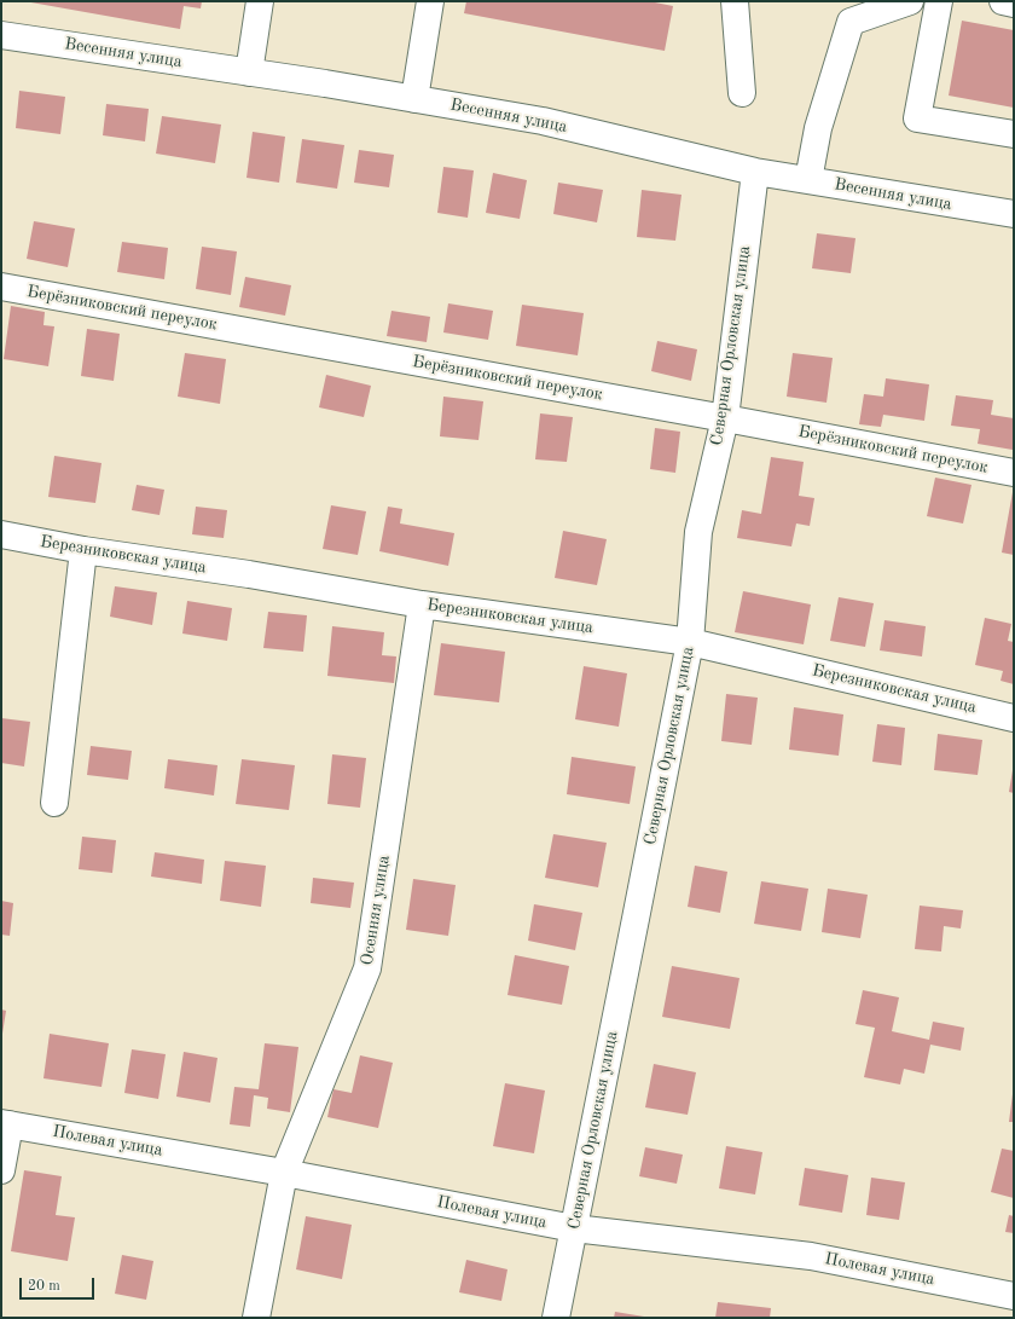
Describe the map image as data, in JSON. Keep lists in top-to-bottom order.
{
  "streets": {
    "street": [
      "Весенняя улица",
      "Берёзниковский переулок",
      "Северная Орловская улица",
      "Березниковская улица",
      "Осенняя улица",
      "Полевая улица"
    ]
  },
  "crossings": [
    ["Весенняя улица", "Северная Орловская улица"],
    ["Берёзниковский переулок", "Северная Орловская улица"],
    ["Северная Орловская улица", "Березниковская улица"],
    ["Северная Орловская улица", "Полевая улица"],
    ["Березниковская улица", "Осенняя улица"],
    ["Осенняя улица", "Полевая улица"]
  ],
  "scale_bar": "20 m"
}
